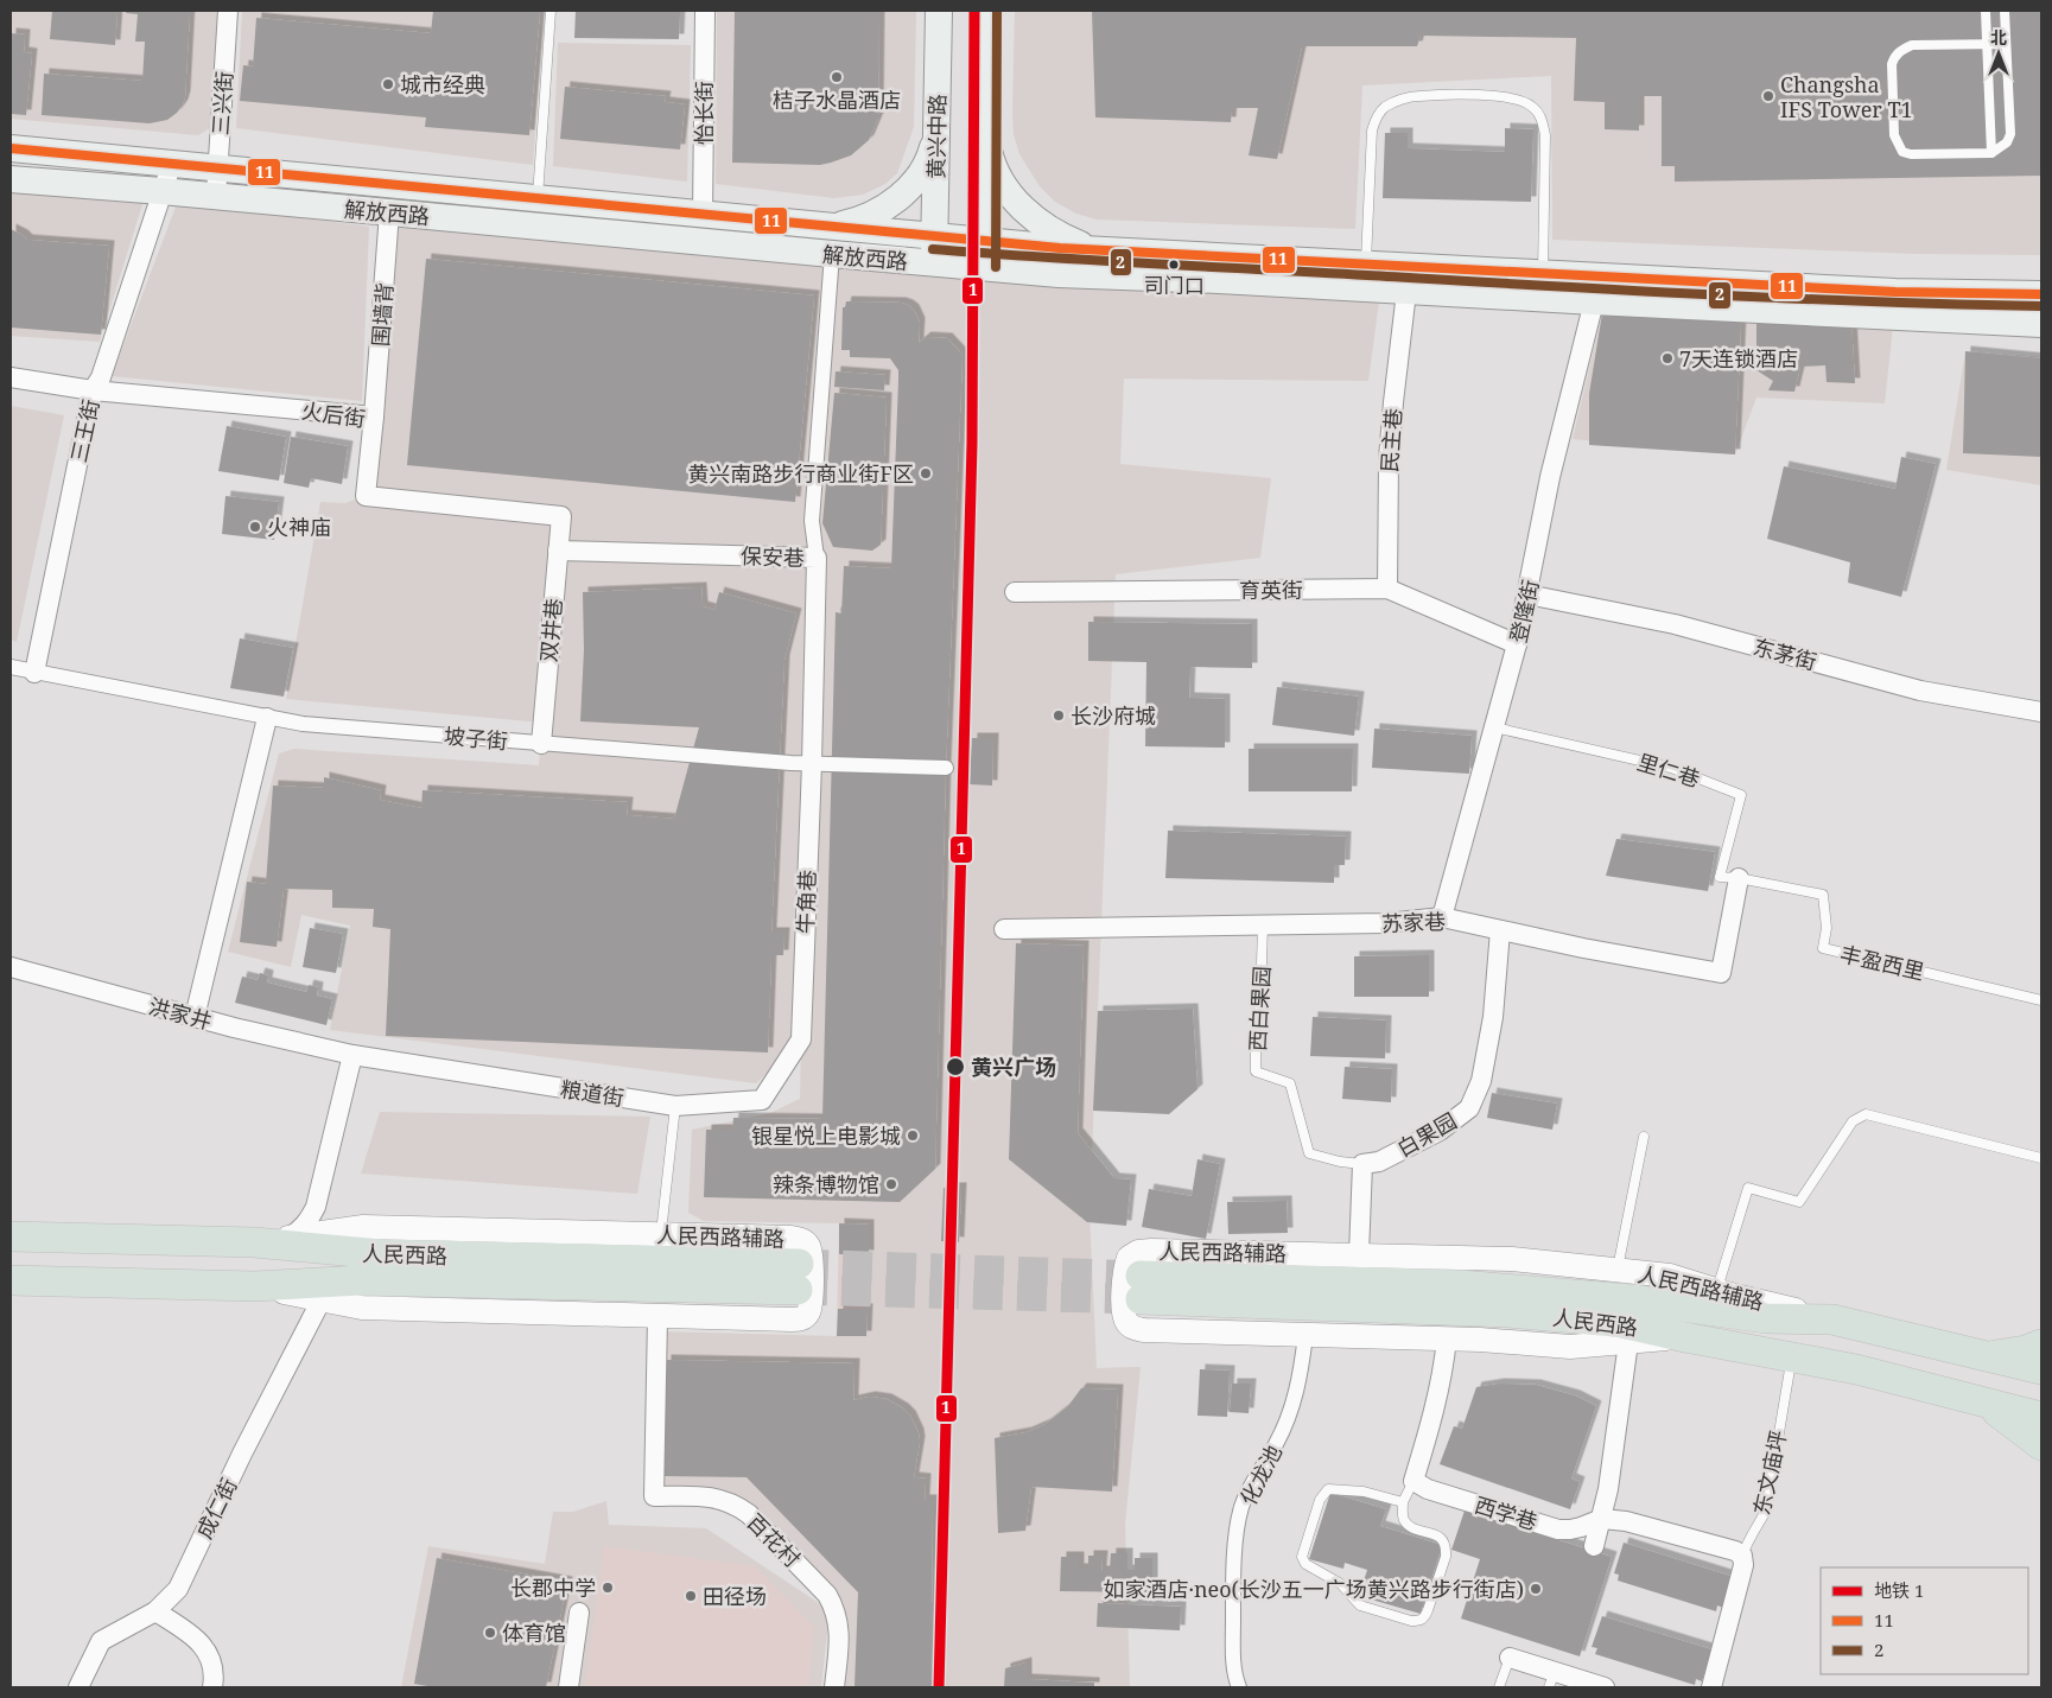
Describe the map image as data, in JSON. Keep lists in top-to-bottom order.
{
  "streets": {
    "main road": ["黄兴中路", "解放西路", "人民西路"],
    "street": [
      "三兴街",
      "怡长街",
      "围墙背",
      "火后街",
      "三王街",
      "民主巷",
      "保安巷",
      "育英街",
      "登隆街",
      "双井巷",
      "东茅街",
      "坡子街",
      "牛角巷",
      "苏家巷",
      "洪家井",
      "粮道街",
      "白果园",
      "人民西路辅路",
      "东文庙坪",
      "化龙池",
      "成仁街",
      "西学巷",
      "百花村"
    ],
    "lane": ["里仁巷", "丰盈西里", "西白果园"]
  },
  "crossings": [
    ["三兴街", "解放西路"],
    ["怡长街", "解放西路"],
    ["黄兴中路", "解放西路"],
    ["解放西路", "围墙背"],
    ["解放西路", "三王街"],
    ["解放西路", "民主巷"],
    ["解放西路", "登隆街"],
    ["围墙背", "火后街"],
    ["火后街", "三王街"],
    ["火后街", "双井巷"],
    ["三王街", "坡子街"],
    ["民主巷", "育英街"],
    ["保安巷", "双井巷"],
    ["保安巷", "坡子街"],
    ["保安巷", "牛角巷"],
    ["育英街", "登隆街"],
    ["登隆街", "东茅街"],
    ["登隆街", "里仁巷"],
    ["登隆街", "苏家巷"],
    ["双井巷", "坡子街"],
    ["坡子街", "牛角巷"],
    ["里仁巷", "苏家巷"],
    ["里仁巷", "丰盈西里"],
    ["牛角巷", "粮道街"],
    ["苏家巷", "丰盈西里"],
    ["苏家巷", "西白果园"],
    ["苏家巷", "白果园"],
    ["西白果园", "白果园"],
    ["洪家井", "粮道街"],
    ["人民西路辅路", "人民西路"],
    ["人民西路辅路", "化龙池"],
    ["人民西路辅路", "成仁街"],
    ["人民西路辅路", "百花村"],
    ["人民西路", "东文庙坪"],
    ["东文庙坪", "西学巷"]
  ],
  "places": [
    "桔子水晶酒店",
    "城市经典",
    "Changsha IFS Tower T1",
    "司门口",
    "7天连锁酒店",
    "黄兴南路步行商业街F区",
    "火神庙",
    "长沙府城",
    "黄兴广场",
    "银星悦上电影城",
    "辣条博物馆",
    "长郡中学",
    "如家酒店·neo(长沙五一广场黄兴路步行街店)",
    "田径场",
    "体育馆"
  ],
  "lines": ["metro line 1", "transit line 2", "transit line 11"],
  "legend": ["地铁 1", "11", "2"],
  "north": "top"
}
